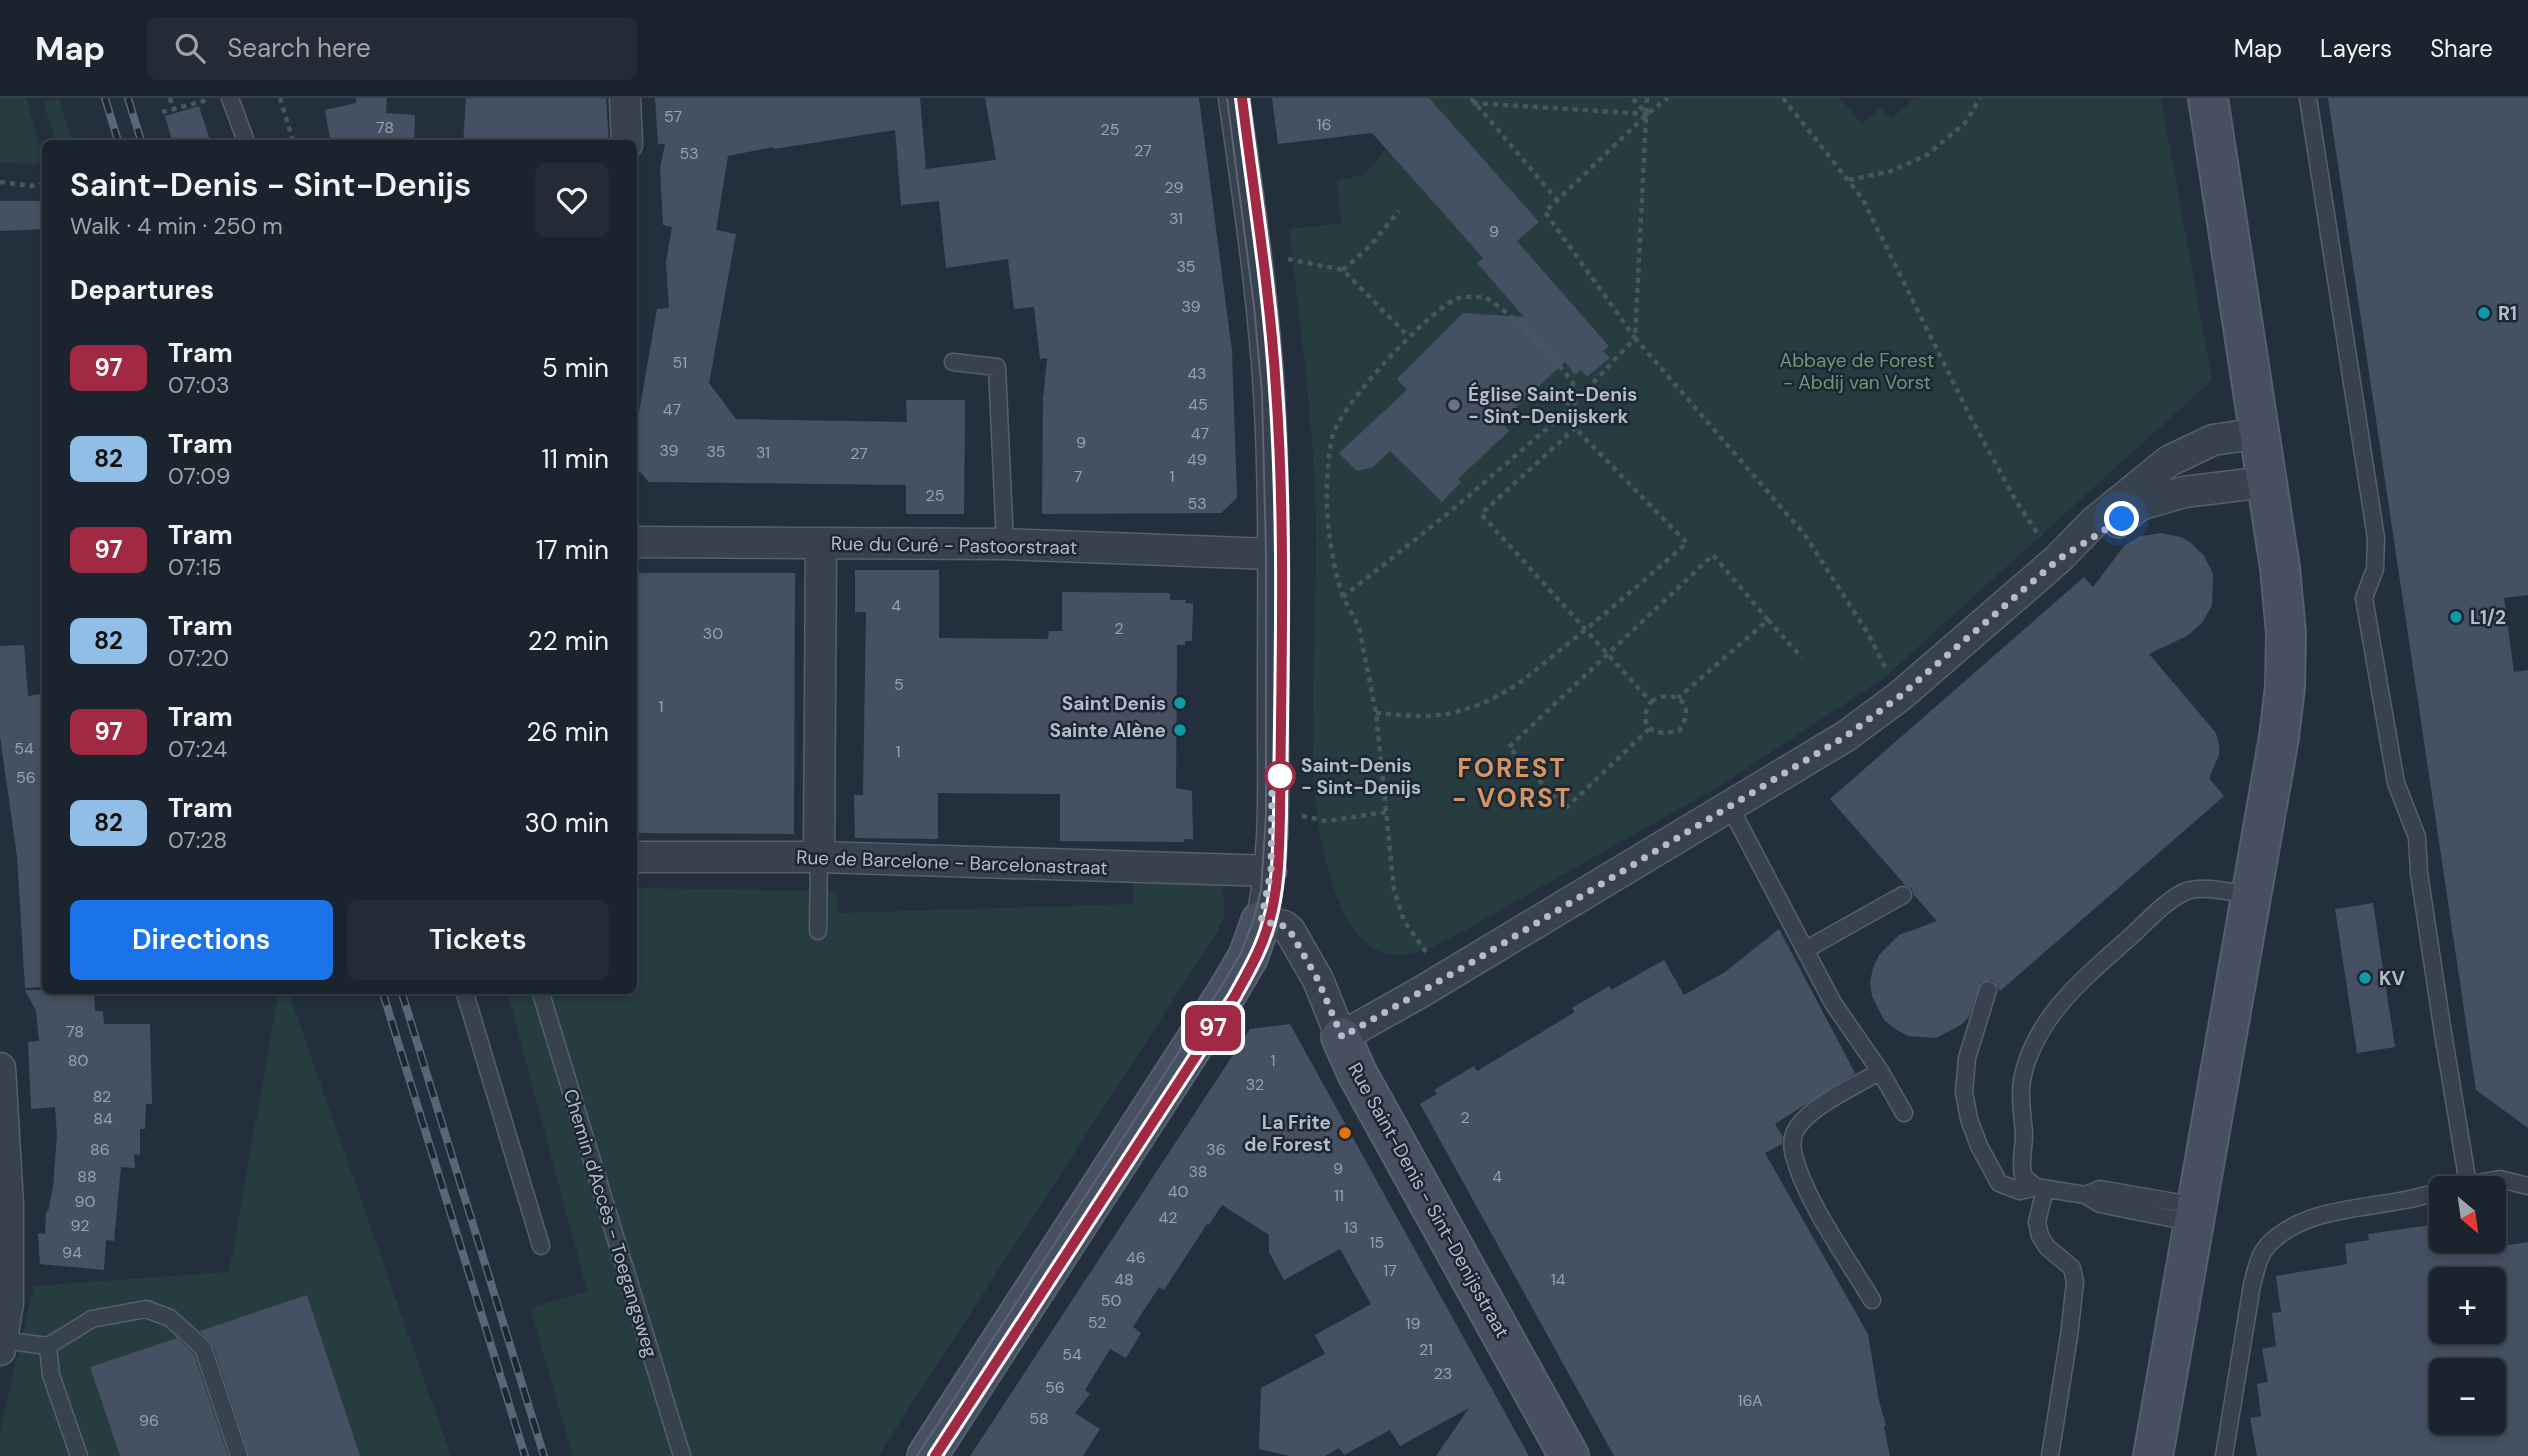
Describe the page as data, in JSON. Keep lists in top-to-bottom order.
{
  "streets": {
    "main road": ["Rue Saint-Denis - Sint-Denijsstraat"],
    "street": ["Rue du Curé - Pastoorstraat", "Rue de Barcelone - Barcelonastraat"],
    "lane": ["Chemin d'Accès - Toegangsweg"]
  },
  "districts": ["FOREST - VORST"],
  "parks": ["Abbaye de Forest - Abdij van Vorst"],
  "places": [
    "R1",
    "Église Saint-Denis - Sint-Denijskerk",
    "L1/2",
    "Saint Denis",
    "Sainte Alène",
    "Saint-Denis - Sint-Denijs",
    "KV",
    "La Frite de Forest"
  ],
  "lines": ["tram line 97"],
  "house_numbers": [
    "57",
    "16",
    "78",
    "25",
    "27",
    "53",
    "29",
    "31",
    "9",
    "35",
    "39",
    "51",
    "43",
    "45",
    "47",
    "47",
    "9",
    "39",
    "35",
    "31",
    "27",
    "49",
    "7",
    "1",
    "25",
    "53",
    "4",
    "2",
    "30",
    "5",
    "1",
    "54",
    "1",
    "56",
    "78",
    "80",
    "1",
    "32",
    "82",
    "2",
    "84",
    "86",
    "36",
    "9",
    "38",
    "88",
    "4",
    "40",
    "11",
    "90",
    "42",
    "92",
    "13",
    "15",
    "94",
    "46",
    "17",
    "48",
    "14",
    "50",
    "52",
    "19",
    "21",
    "54",
    "23",
    "56",
    "16A",
    "58",
    "96"
  ],
  "north": "bottom right",
  "page": {
    "header": "Map",
    "search": "Search here",
    "nav": ["Map", "Layers", "Share"],
    "on_map": "97",
    "heading": [
      ["Saint-Denis - Sint-Denijs", "Walk · 4 min · 250 m"],
      "Departures"
    ],
    "list": [
      {
        "mark": "97",
        "name": "Tram",
        "note": "07:03",
        "value": "5 min"
      },
      {
        "mark": "82",
        "name": "Tram",
        "note": "07:09",
        "value": "11 min"
      },
      {
        "mark": "97",
        "name": "Tram",
        "note": "07:15",
        "value": "17 min"
      },
      {
        "mark": "82",
        "name": "Tram",
        "note": "07:20",
        "value": "22 min"
      },
      {
        "mark": "97",
        "name": "Tram",
        "note": "07:24",
        "value": "26 min"
      },
      {
        "mark": "82",
        "name": "Tram",
        "note": "07:28",
        "value": "30 min"
      }
    ],
    "buttons": ["Directions", "Tickets"],
    "map_buttons": ["+", "−"]
  }
}
